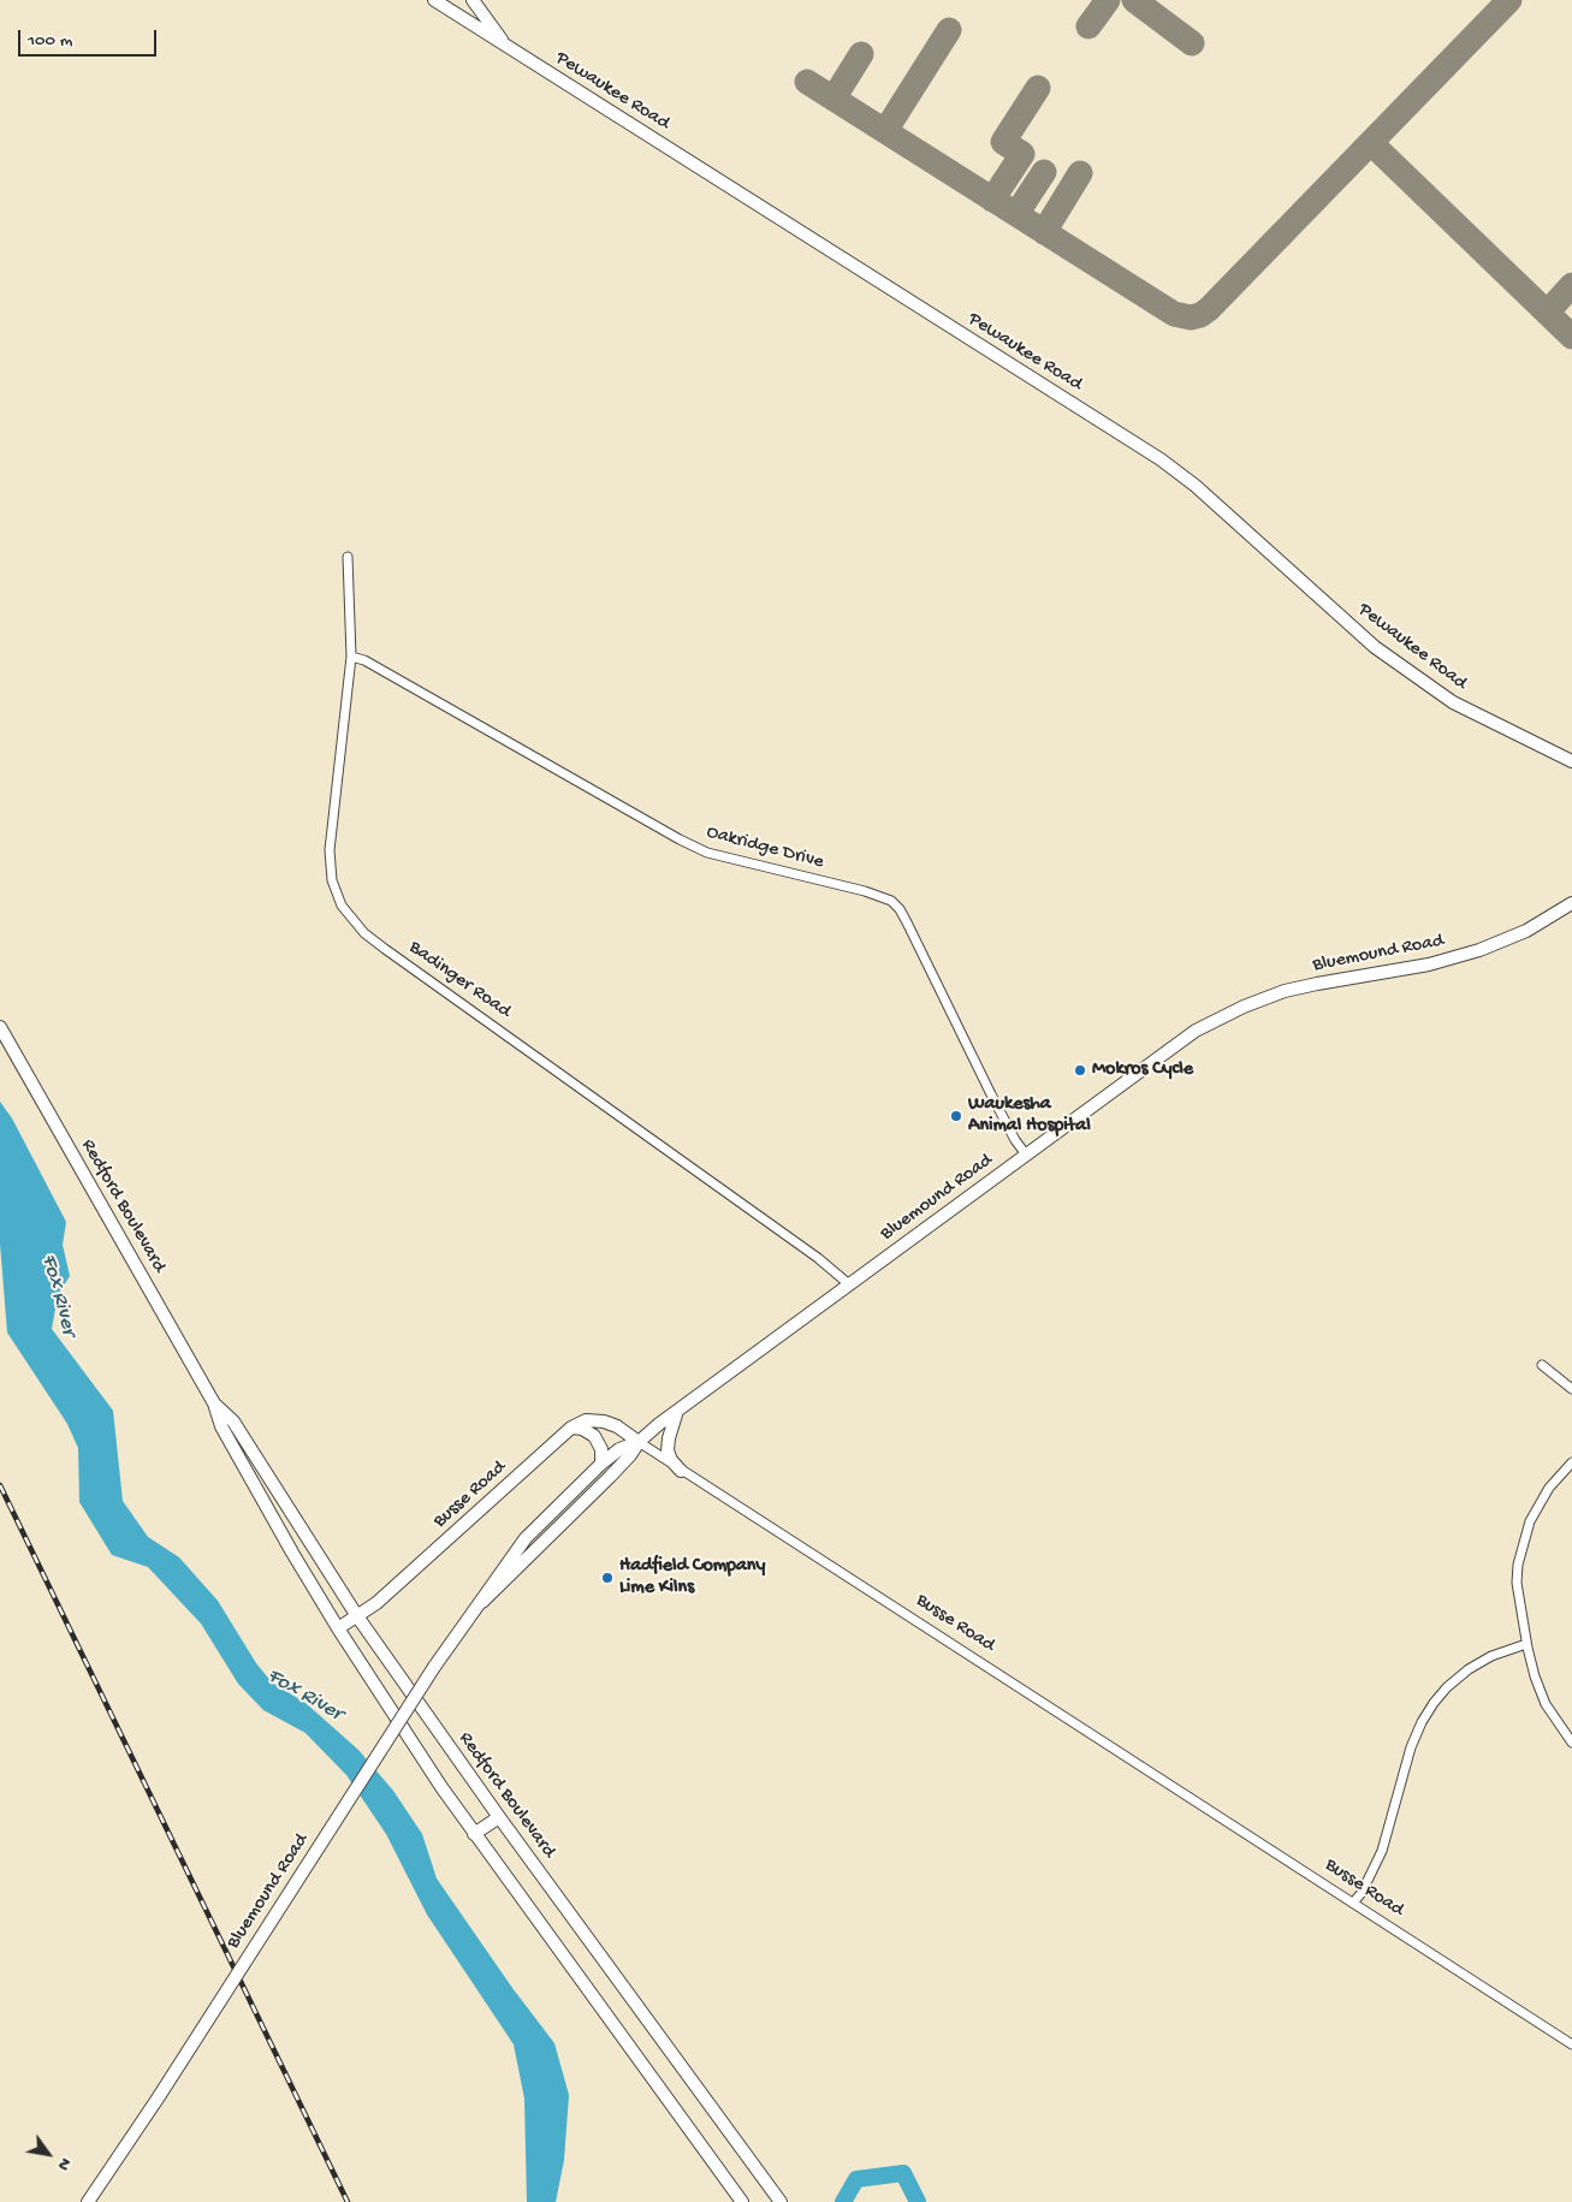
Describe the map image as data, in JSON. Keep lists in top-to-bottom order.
{
  "streets": {
    "main road": [
      "Pewaukee Road",
      "Bluemound Road",
      "Redford Boulevard",
      "Busse Road"
    ],
    "street": ["Oakridge Drive", "Badinger Road"]
  },
  "crossings": [
    ["Oakridge Drive", "Bluemound Road"],
    ["Oakridge Drive", "Badinger Road"],
    ["Bluemound Road", "Badinger Road"],
    ["Bluemound Road", "Busse Road"],
    ["Redford Boulevard", "Busse Road"]
  ],
  "water": ["Fox River"],
  "places": ["Mokros Cycle", "Waukesha Animal Hospital", "Hadfield Company Lime Kilns"],
  "scale_bar": "100 m",
  "north": "bottom right"
}
